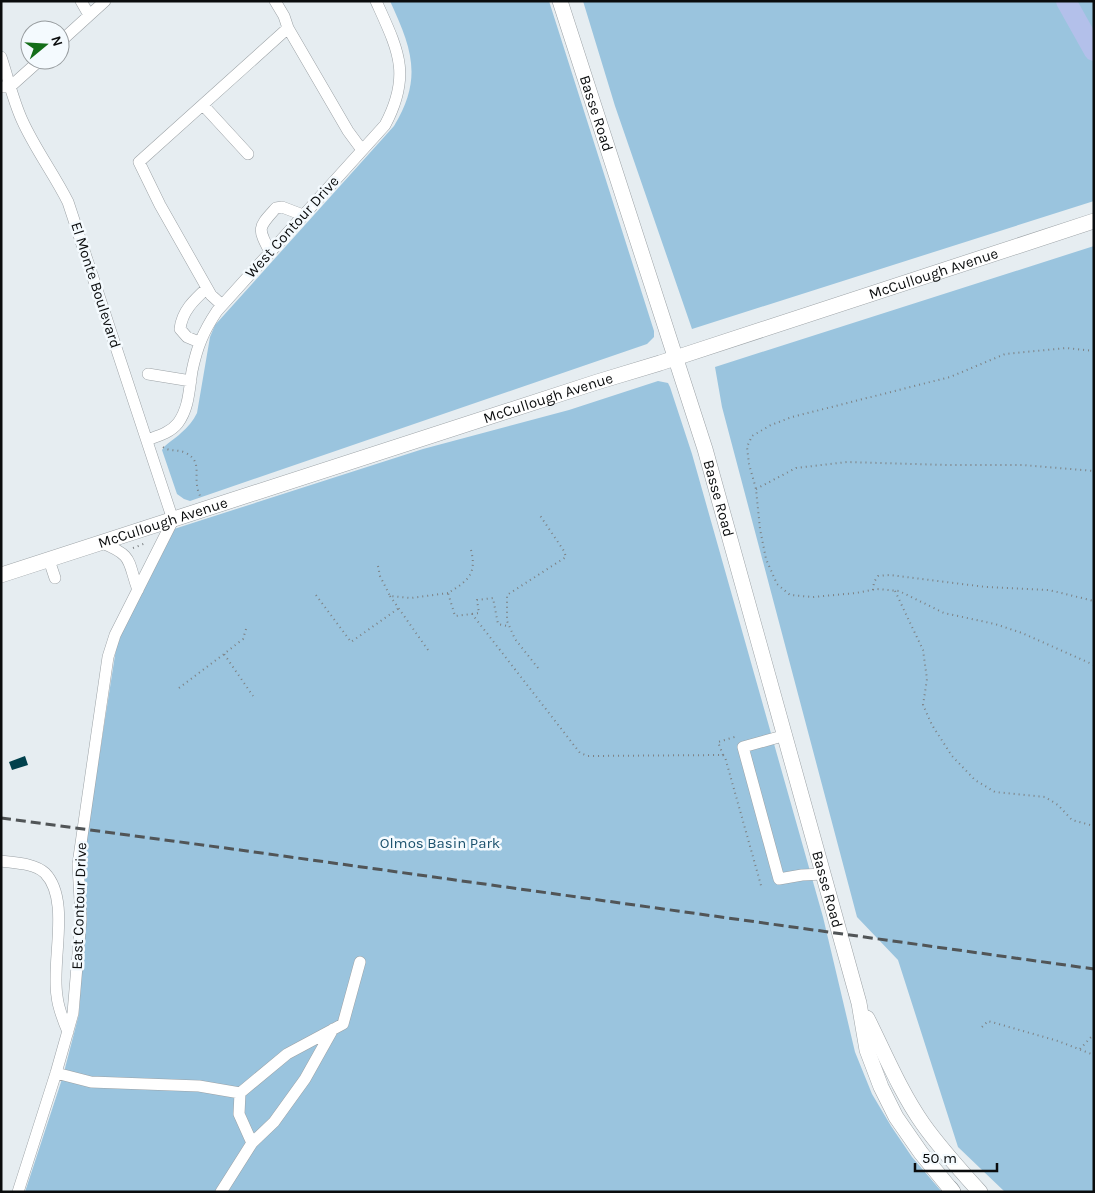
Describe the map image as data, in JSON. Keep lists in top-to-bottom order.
{
  "streets": {
    "main road": ["Basse Road", "McCullough Avenue"],
    "street": ["West Contour Drive", "El Monte Boulevard", "East Contour Drive"]
  },
  "crossings": [
    ["Basse Road", "McCullough Avenue"],
    ["West Contour Drive", "El Monte Boulevard"],
    ["McCullough Avenue", "El Monte Boulevard"],
    ["McCullough Avenue", "East Contour Drive"],
    ["El Monte Boulevard", "East Contour Drive"]
  ],
  "parks": ["Olmos Basin Park"],
  "scale_bar": "50 m",
  "north": "right"
}
